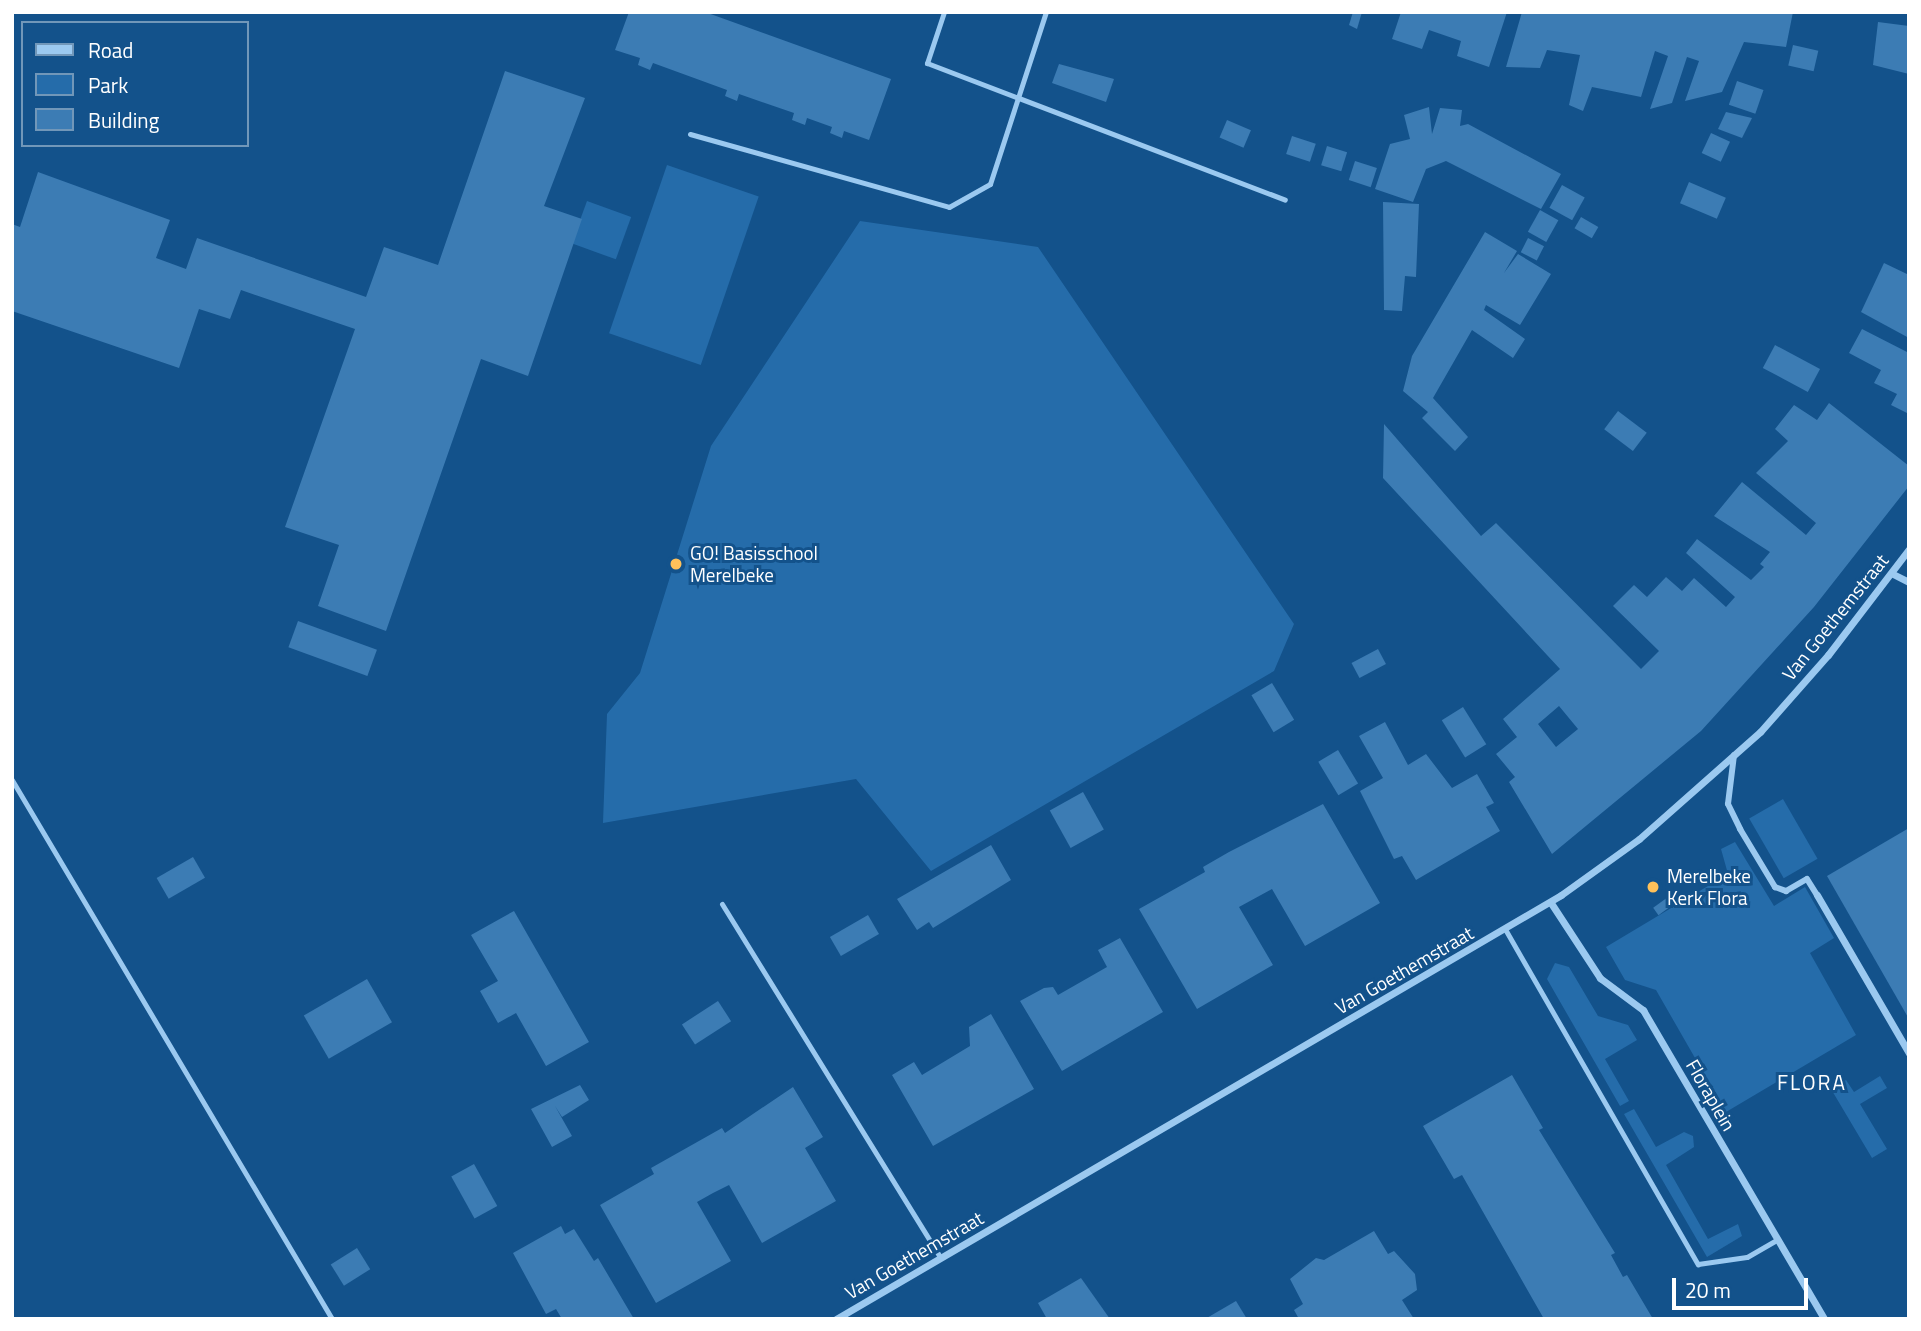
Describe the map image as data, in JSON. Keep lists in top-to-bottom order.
{
  "streets": {
    "street": ["Van Goethemstraat", "Floraplein"]
  },
  "crossings": [
    ["Van Goethemstraat", "Floraplein"]
  ],
  "districts": ["FLORA"],
  "places": ["GO! Basisschool Merelbeke", "Merelbeke Kerk Flora"],
  "legend": ["Road", "Park", "Building"],
  "scale_bar": "20 m"
}
